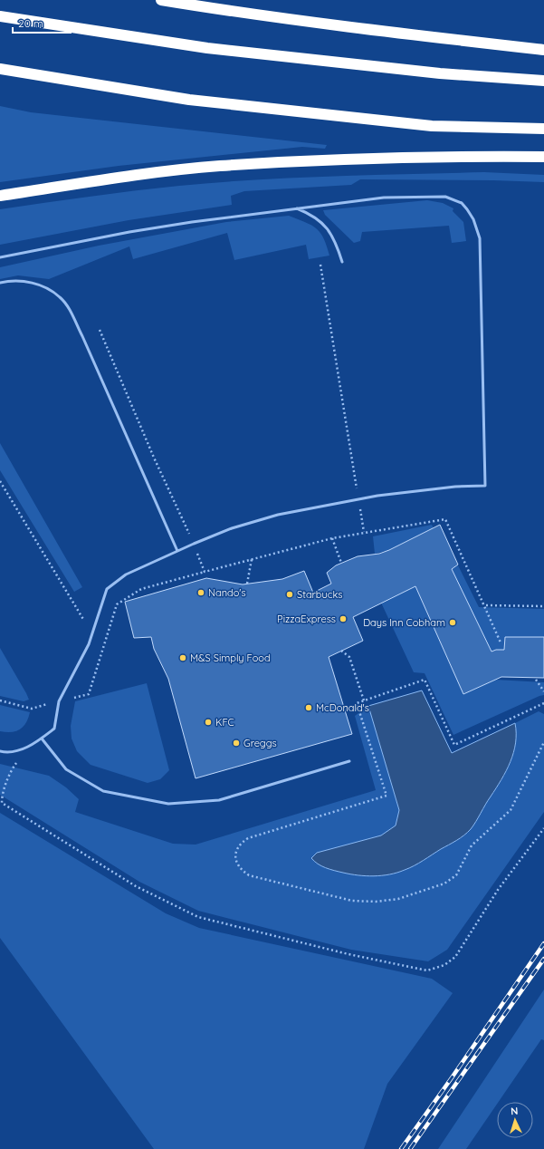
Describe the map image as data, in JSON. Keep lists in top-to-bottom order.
{
  "places": [
    "Nando's",
    "Starbucks",
    "PizzaExpress",
    "Days Inn Cobham",
    "M&S Simply Food",
    "McDonald's",
    "KFC",
    "Greggs"
  ],
  "scale_bar": "20 m",
  "north": "top"
}
